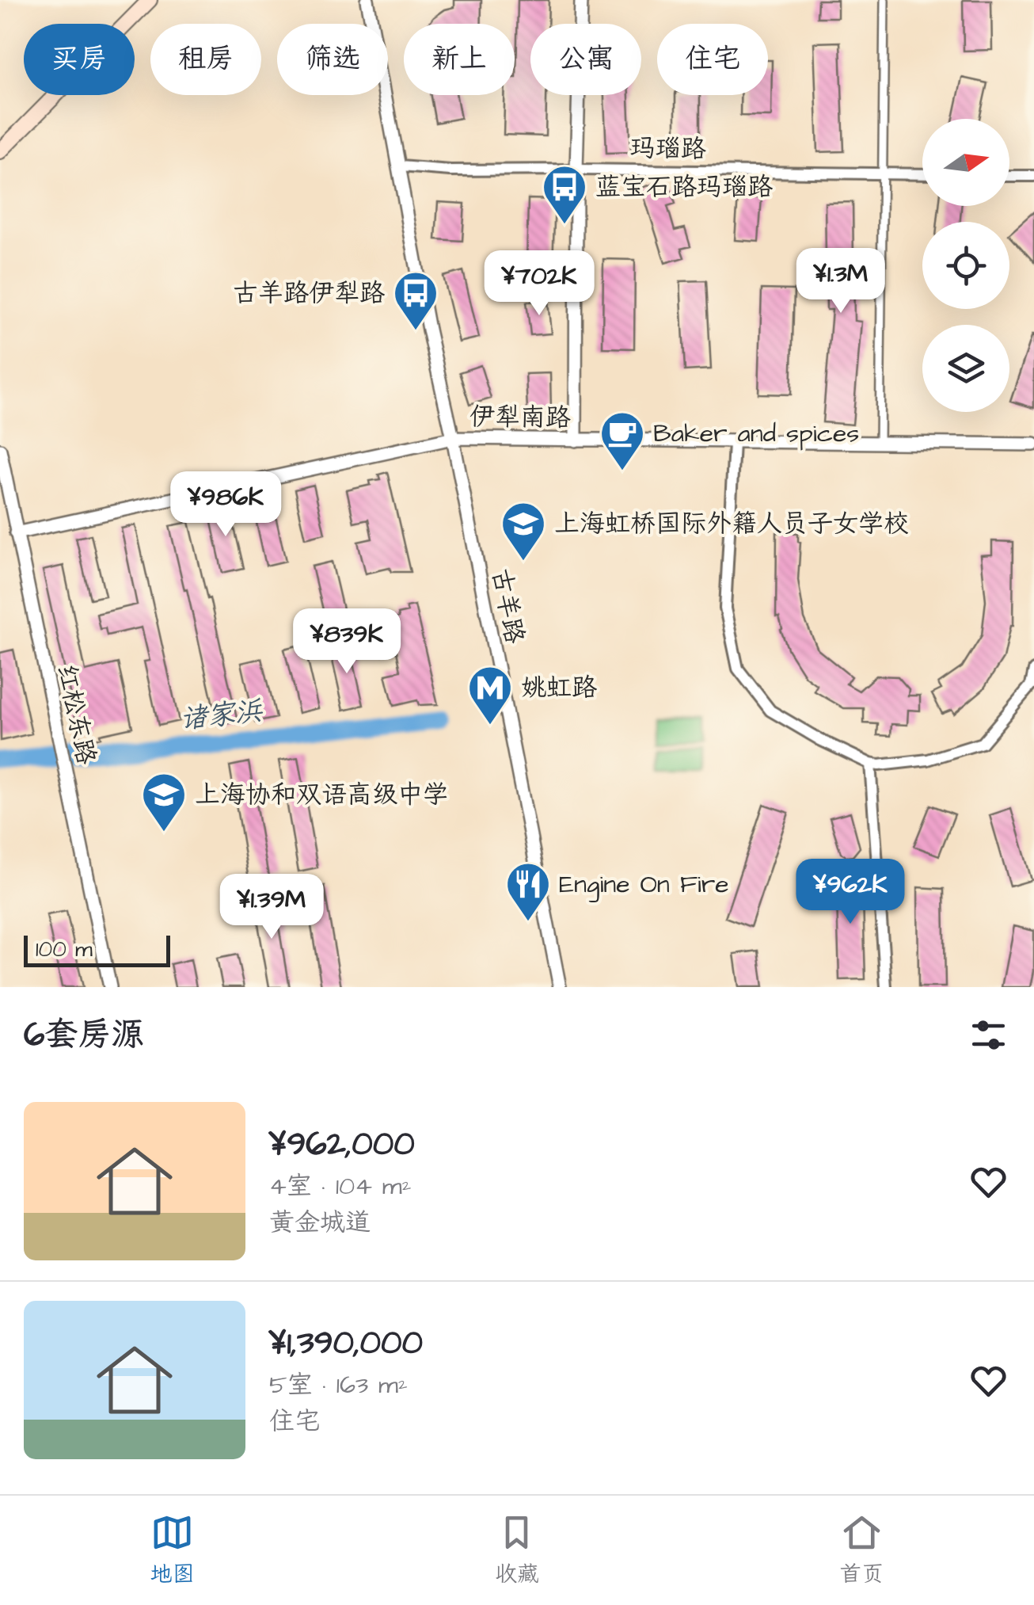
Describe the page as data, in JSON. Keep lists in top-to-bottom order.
{
  "streets": {
    "street": [
      "玛瑙路",
      "伊犁南路",
      "古羊路",
      "红松东路"
    ]
  },
  "crossings": [
    ["玛瑙路", "古羊路"],
    ["伊犁南路", "古羊路"],
    ["伊犁南路", "红松东路"]
  ],
  "water": ["诸家浜"],
  "places": {
    "bus stop": ["蓝宝石路玛瑙路", "古羊路伊犁路"],
    "cafe": ["Baker and spices"],
    "school or university": ["上海虹桥国际外籍人员子女学校", "上海协和双语高级中学"],
    "metro station": ["姚虹路"],
    "restaurant": ["Engine On Fire"]
  },
  "scale_bar": "100 m",
  "north": "right",
  "page": {
    "chip": [
      "买房",
      "租房",
      "筛选",
      "新上",
      "公寓",
      "住宅"
    ],
    "price": [
      "¥1.3M",
      "¥702K",
      "¥986K",
      "¥839K",
      "¥962K",
      "¥1.39M"
    ],
    "scale": "100 m",
    "heading": "6套房源",
    "list": [
      {
        "name": "¥962,000",
        "note": "4室 · 104 m² · 黄金城道"
      },
      {
        "name": "¥1,390,000",
        "note": "5室 · 163 m² · 住宅"
      }
    ],
    "tabs": ["地图", "收藏", "首页"]
  }
}
